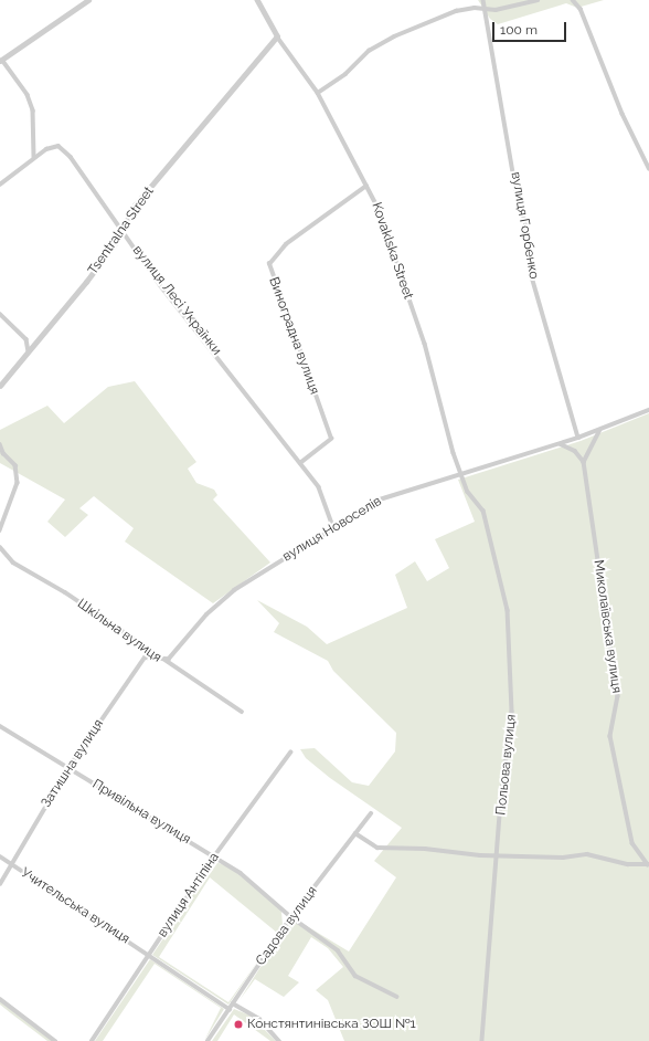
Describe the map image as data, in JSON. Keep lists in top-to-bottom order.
{
  "streets": {
    "street": [
      "вулиця Горбенко",
      "Tsentralna Street",
      "Kovaklska Street",
      "вулиця Лесі Українки",
      "Виноградна вулиця",
      "вулиця Новоселів",
      "Миколаївська вулиця",
      "Шкільна вулиця",
      "Затишна вулиця",
      "Польова вулиця",
      "Привільна вулиця",
      "вулиця Антіпіна",
      "Учительська вулиця",
      "Садова вулиця"
    ]
  },
  "crossings": [
    ["вулиця Горбенко", "вулиця Новоселів"],
    ["Tsentralna Street", "Kovaklska Street"],
    ["Tsentralna Street", "вулиця Лесі Українки"],
    ["Kovaklska Street", "Виноградна вулиця"],
    ["Kovaklska Street", "вулиця Новоселів"],
    ["Kovaklska Street", "Польова вулиця"],
    ["вулиця Лесі Українки", "Виноградна вулиця"],
    ["вулиця Лесі Українки", "вулиця Новоселів"],
    ["вулиця Новоселів", "Шкільна вулиця"],
    ["вулиця Новоселів", "Затишна вулиця"],
    ["вулиця Новоселів", "Польова вулиця"],
    ["Шкільна вулиця", "Затишна вулиця"],
    ["Затишна вулиця", "Привільна вулиця"],
    ["Затишна вулиця", "Учительська вулиця"],
    ["Привільна вулиця", "вулиця Антіпіна"],
    ["Привільна вулиця", "Садова вулиця"],
    ["вулиця Антіпіна", "Учительська вулиця"],
    ["Учительська вулиця", "Садова вулиця"]
  ],
  "places": ["Констянтинівська ЗОШ №1"],
  "scale_bar": "100 m"
}
